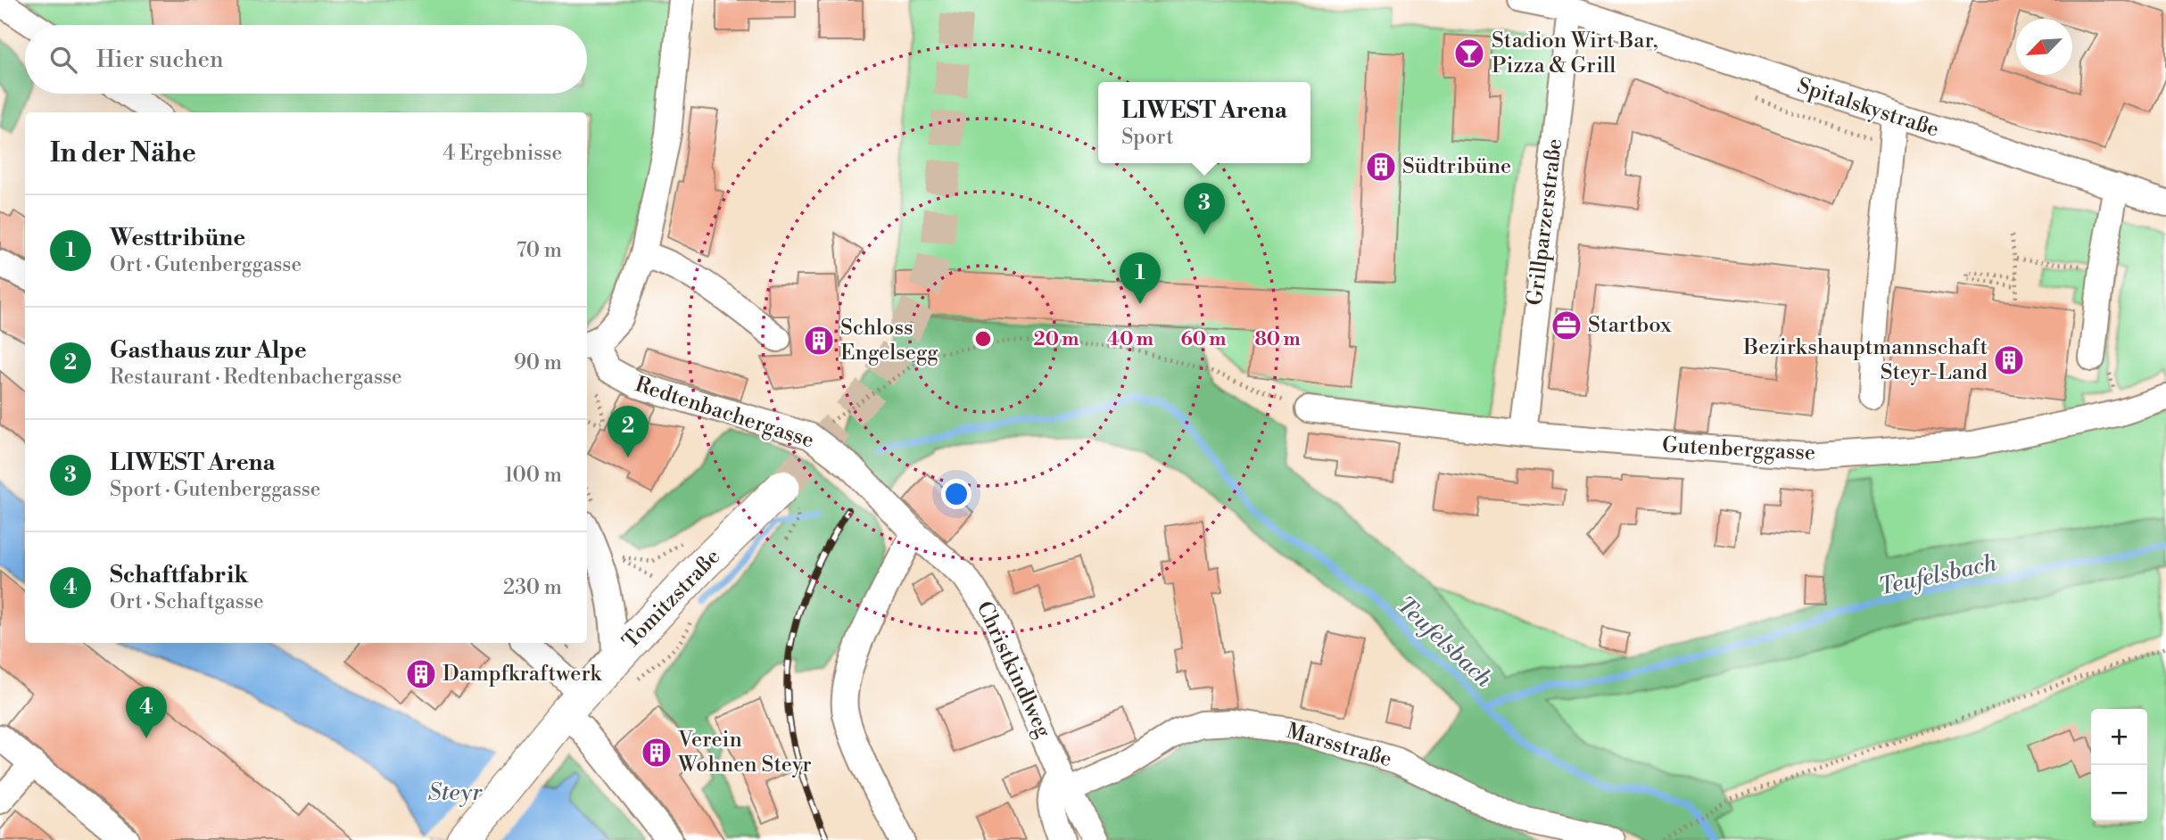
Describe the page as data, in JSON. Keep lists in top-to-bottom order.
{
  "streets": {
    "main road": ["Tomitzstraße"],
    "street": [
      "Spitalskystraße",
      "Grillparzerstraße",
      "Redtenbachergasse",
      "Gutenberggasse",
      "Christkindlweg",
      "Marsstraße"
    ]
  },
  "crossings": [
    ["Spitalskystraße", "Grillparzerstraße"],
    ["Grillparzerstraße", "Gutenberggasse"],
    ["Redtenbachergasse", "Christkindlweg"],
    ["Christkindlweg", "Marsstraße"]
  ],
  "water": ["Teufelsbach", "Steyr"],
  "places": {
    "bar": ["Stadion Wirt Bar, Pizza & Grill"],
    "building": [
      "Südtribüne",
      "Schloss Engelsegg",
      "Bezirkshauptmannschaft Steyr-Land",
      "Dampfkraftwerk",
      "Verein Wohnen Steyr"
    ],
    "office": ["Startbox"]
  },
  "north": "bottom left",
  "page": {
    "search": "Hier suchen",
    "popup": ["LIWEST Arena", "Sport"],
    "heading": ["In der Nähe", "4 Ergebnisse"],
    "pins": [
      "3",
      "1",
      "2",
      "4"
    ],
    "list": [
      {
        "mark": "1",
        "name": "Westtribüne",
        "note": "Ort · Gutenberggasse",
        "value": "70 m"
      },
      {
        "mark": "2",
        "name": "Gasthaus zur Alpe",
        "note": "Restaurant · Redtenbachergasse",
        "value": "90 m"
      },
      {
        "mark": "3",
        "name": "LIWEST Arena",
        "note": "Sport · Gutenberggasse",
        "value": "100 m"
      },
      {
        "mark": "4",
        "name": "Schaftfabrik",
        "note": "Ort · Schaftgasse",
        "value": "230 m"
      }
    ],
    "map_buttons": ["+", "−"]
  },
  "rings": [
    "20 m",
    "40 m",
    "60 m",
    "80 m"
  ]
}
